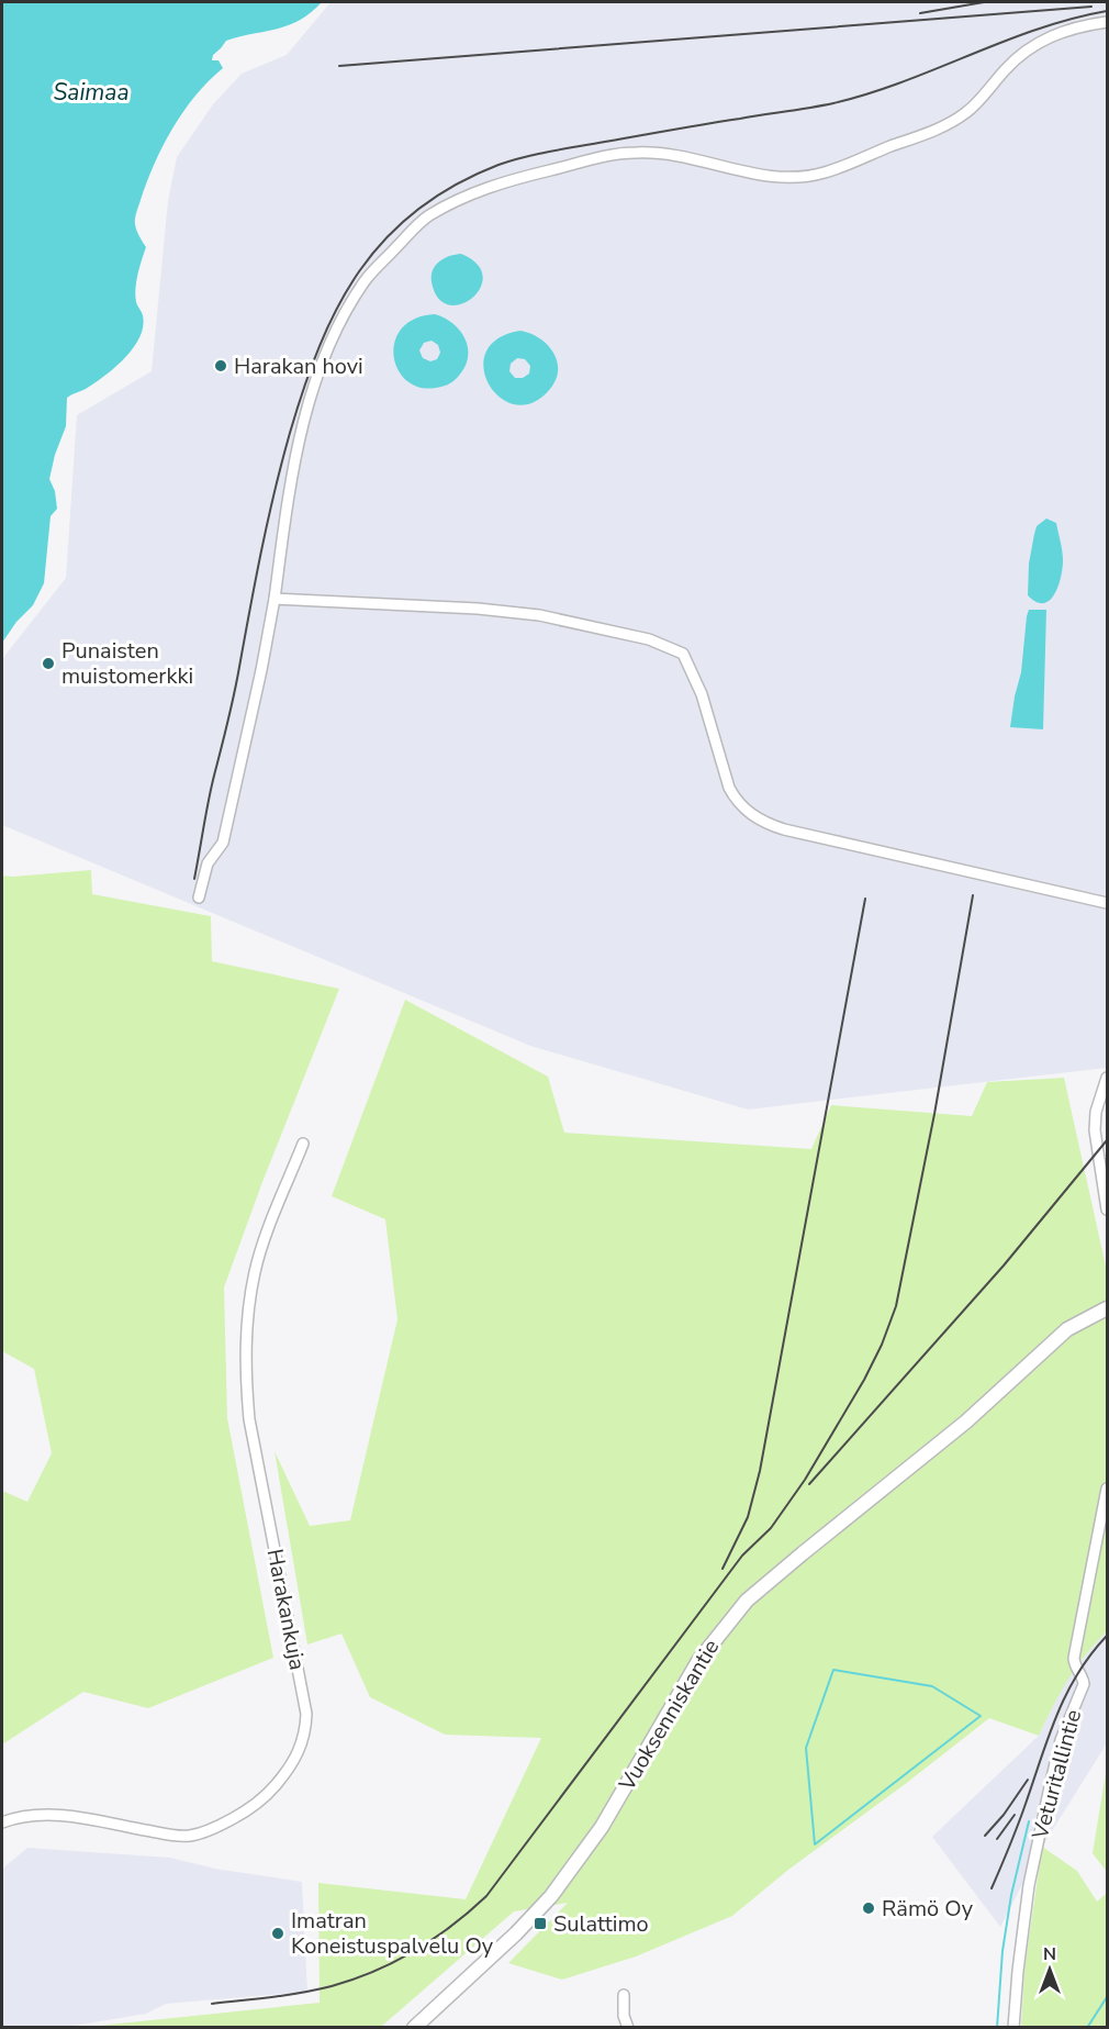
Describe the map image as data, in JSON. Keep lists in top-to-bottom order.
{
  "streets": {
    "street": ["Harakankuja", "Vuoksenniskantie", "Veturitallintie"]
  },
  "water": ["Saimaa"],
  "places": {
    "other": [
      "Harakan hovi",
      "Punaisten muistomerkki",
      "Rämö Oy",
      "Imatran Koneistuspalvelu Oy"
    ],
    "transit": ["Sulattimo"]
  },
  "north": "top"
}
